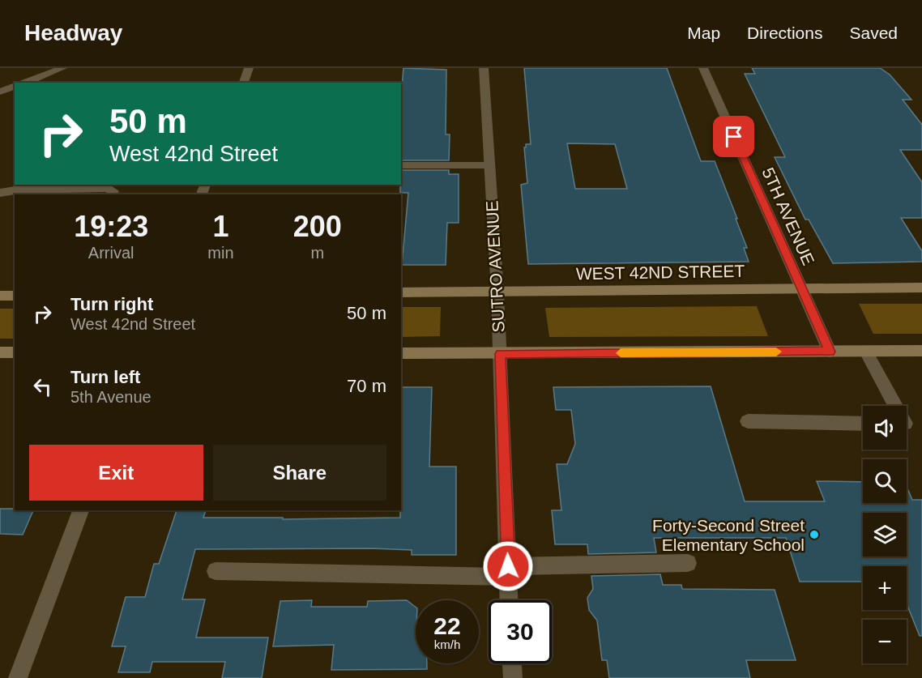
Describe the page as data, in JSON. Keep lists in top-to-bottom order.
{
  "streets": {
    "street": ["5TH AVENUE", "SUTRO AVENUE", "WEST 42ND STREET"]
  },
  "crossings": [
    ["5TH AVENUE", "WEST 42ND STREET"],
    ["SUTRO AVENUE", "WEST 42ND STREET"]
  ],
  "places": ["Forty-Second Street Elementary School"],
  "page": {
    "header": "Headway",
    "nav": ["Map", "Directions", "Saved"],
    "turn": ["50 m", "West 42nd Street"],
    "eta": [
      "19:23",
      "Arrival",
      "1",
      "min",
      "200",
      "m"
    ],
    "list": [
      {
        "name": "Turn right",
        "note": "West 42nd Street",
        "value": "50 m"
      },
      {
        "name": "Turn left",
        "note": "5th Avenue",
        "value": "70 m"
      }
    ],
    "map_buttons": ["+", "−"],
    "buttons": ["Exit", "Share"],
    "speed": "22 km/h",
    "limit": "30"
  }
}
